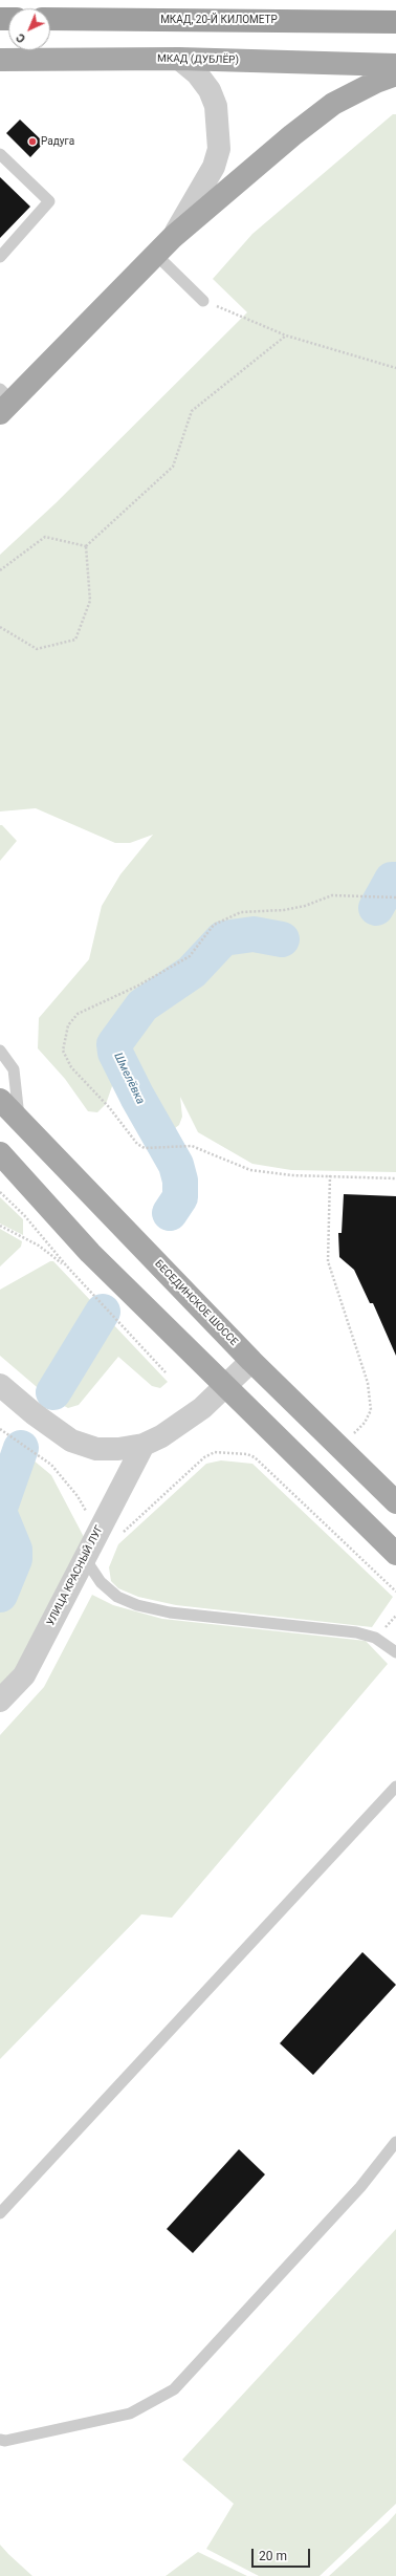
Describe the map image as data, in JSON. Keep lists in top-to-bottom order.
{
  "streets": {
    "highway": ["МКАД, 20-Й КИЛОМЕТР"],
    "main road": ["МКАД (ДУБЛЁР)", "БЕСЕДИНСКОЕ ШОССЕ"],
    "street": ["УЛИЦА КРАСНЫЙ ЛУГ"]
  },
  "water": ["Шмелёвка"],
  "places": ["Радуга"],
  "scale_bar": "20 m",
  "north": "bottom left"
}
